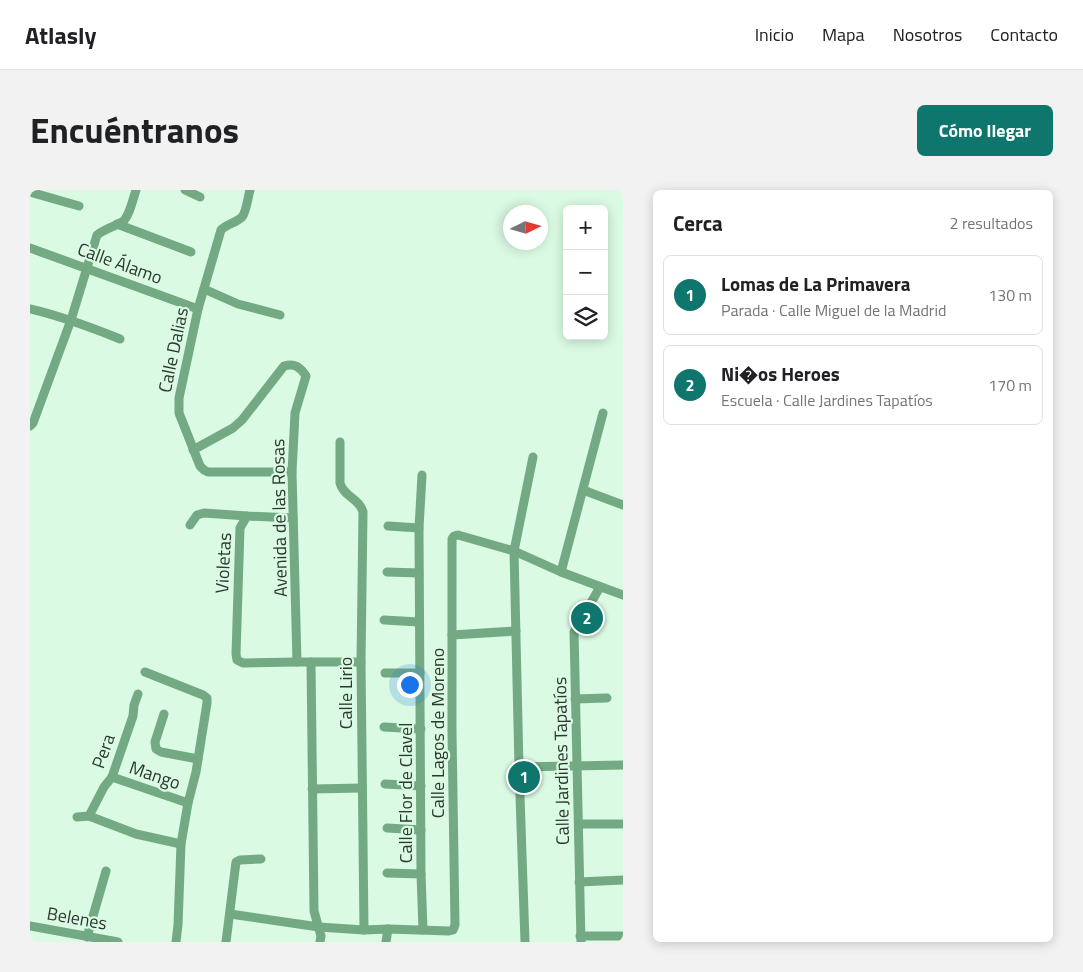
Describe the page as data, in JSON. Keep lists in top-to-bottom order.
{
  "streets": {
    "street": [
      "Calle Álamo",
      "Calle Dalias",
      "Avenida de las Rosas",
      "Violetas",
      "Calle Lirio",
      "Calle Lagos de Moreno",
      "Pera",
      "Calle Jardines Tapatíos",
      "Mango",
      "Calle Flor de Clavel",
      "Belenes"
    ]
  },
  "crossings": [
    ["Calle Álamo", "Calle Dalias"],
    ["Calle Dalias", "Avenida de las Rosas"],
    ["Avenida de las Rosas", "Violetas"],
    ["Calle Lagos de Moreno", "Calle Flor de Clavel"],
    ["Pera", "Mango"]
  ],
  "north": "right",
  "page": {
    "header": "Atlasly",
    "nav": [
      "Inicio",
      "Mapa",
      "Nosotros",
      "Contacto"
    ],
    "title": "Encuéntranos",
    "buttons": "Cómo llegar",
    "heading": ["Cerca", "2 resultados"],
    "map_buttons": ["+", "−"],
    "list": [
      {
        "mark": "1",
        "name": "Lomas de La Primavera",
        "note": "Parada · Calle Miguel de la Madrid",
        "value": "130 m"
      },
      {
        "mark": "2",
        "name": "Ni�os Heroes",
        "note": "Escuela · Calle Jardines Tapatíos",
        "value": "170 m"
      }
    ],
    "pins": ["2", "1"]
  }
}
